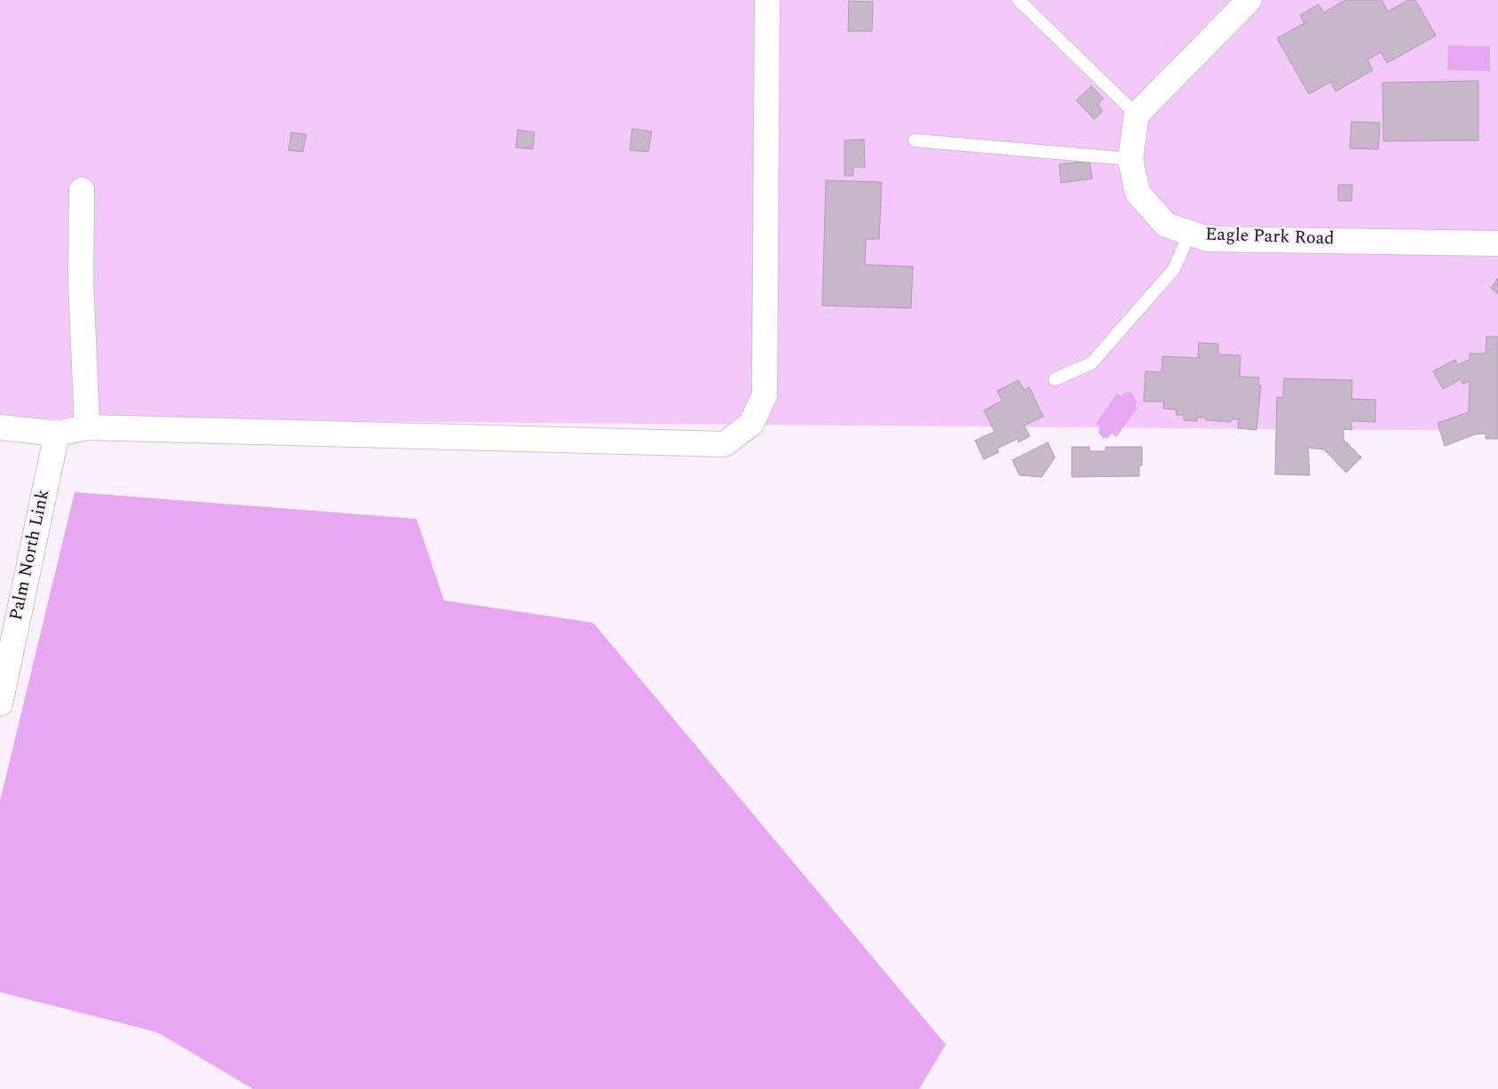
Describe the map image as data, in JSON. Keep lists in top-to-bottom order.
{
  "streets": {
    "street": ["Eagle Park Road", "Palm North Link"]
  }
}
